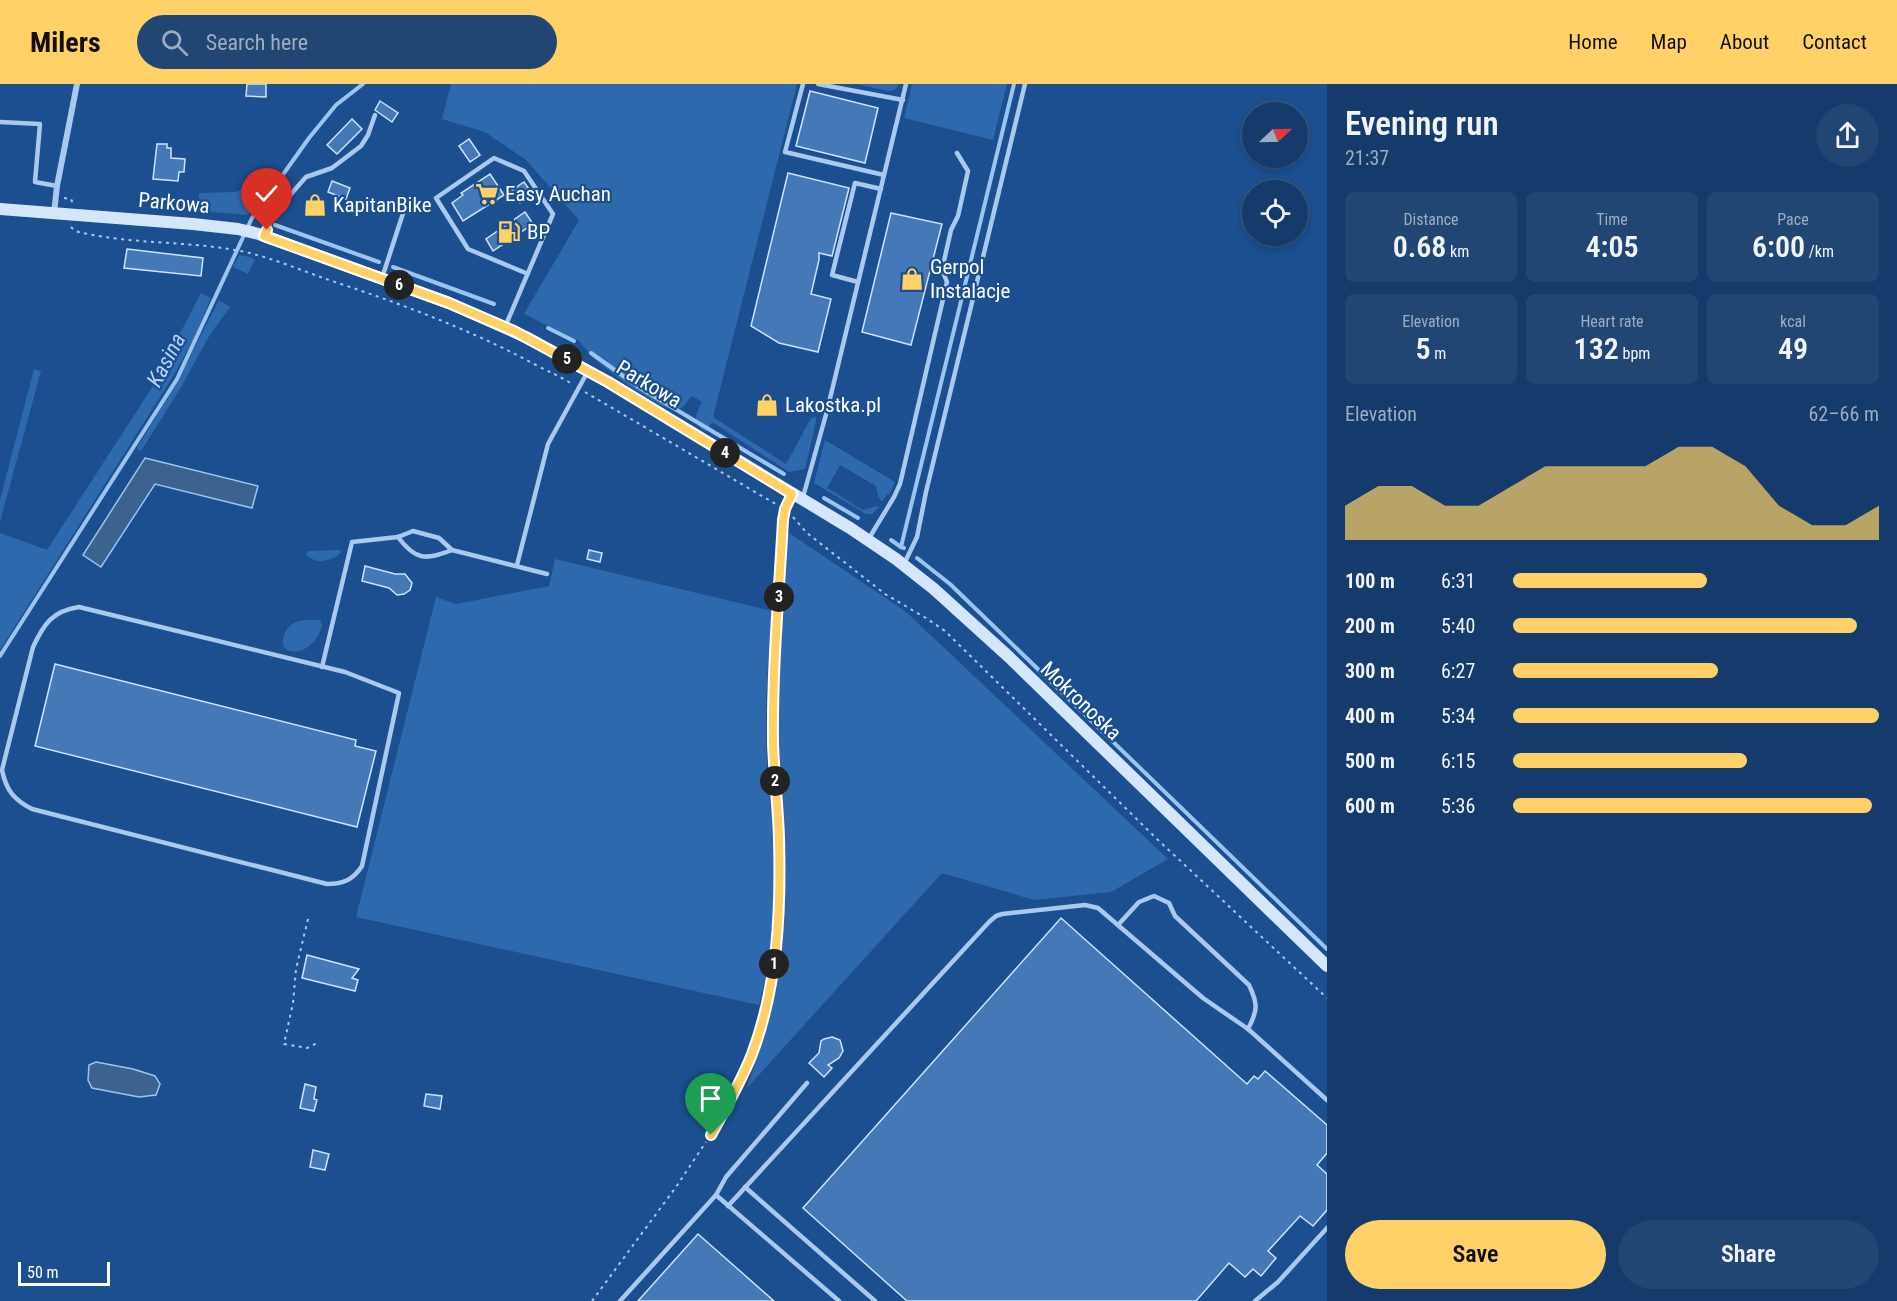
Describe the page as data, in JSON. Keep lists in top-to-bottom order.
{
  "streets": {
    "main road": ["Parkowa", "Mokronoska"]
  },
  "crossings": [
    ["Parkowa", "Mokronoska"]
  ],
  "water": ["Kasina"],
  "places": {
    "supermarket": ["Easy Auchan"],
    "shop": ["KapitanBike", "Gerpol Instalacje", "Lakostka.pl"],
    "fuel station": ["BP"]
  },
  "scale_bar": "50 m",
  "north": "right",
  "page": {
    "header": "Milers",
    "search": "Search here",
    "nav": [
      "Home",
      "Map",
      "About",
      "Contact"
    ],
    "heading": ["Evening run", "21:37"],
    "stats": [
      ["Distance", "0.68 km"],
      ["Time", "4:05"],
      ["Pace", "6:00 /km"],
      ["Elevation", "5 m"],
      ["Heart rate", "132 bpm"],
      ["kcal", "49"]
    ],
    "pins": [
      "6",
      "5",
      "4",
      "3",
      "2",
      "1"
    ],
    "chart": ["Elevation", "62–66 m"],
    "list": [
      {
        "name": "100 m",
        "note": "6:31"
      },
      {
        "name": "200 m",
        "note": "5:40"
      },
      {
        "name": "300 m",
        "note": "6:27"
      },
      {
        "name": "400 m",
        "note": "5:34"
      },
      {
        "name": "500 m",
        "note": "6:15"
      },
      {
        "name": "600 m",
        "note": "5:36"
      }
    ],
    "buttons": ["Save", "Share"],
    "scale": "50 m"
  }
}
